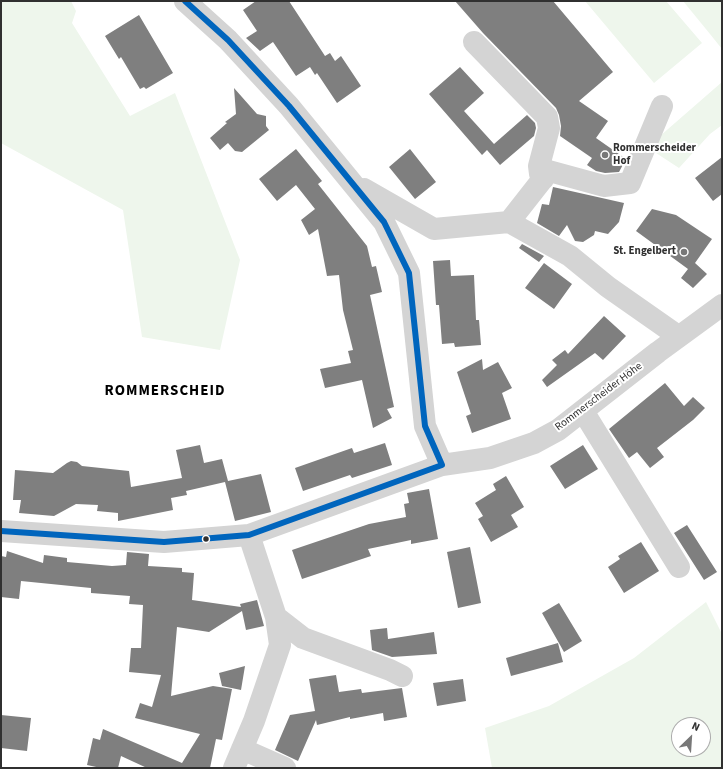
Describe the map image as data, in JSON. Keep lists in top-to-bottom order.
{
  "streets": {
    "street": ["Rommerscheider Höhe"]
  },
  "districts": ["ROMMERSCHEID"],
  "places": ["Rommerscheider Hof", "St. Engelbert"],
  "north": "top right"
}
